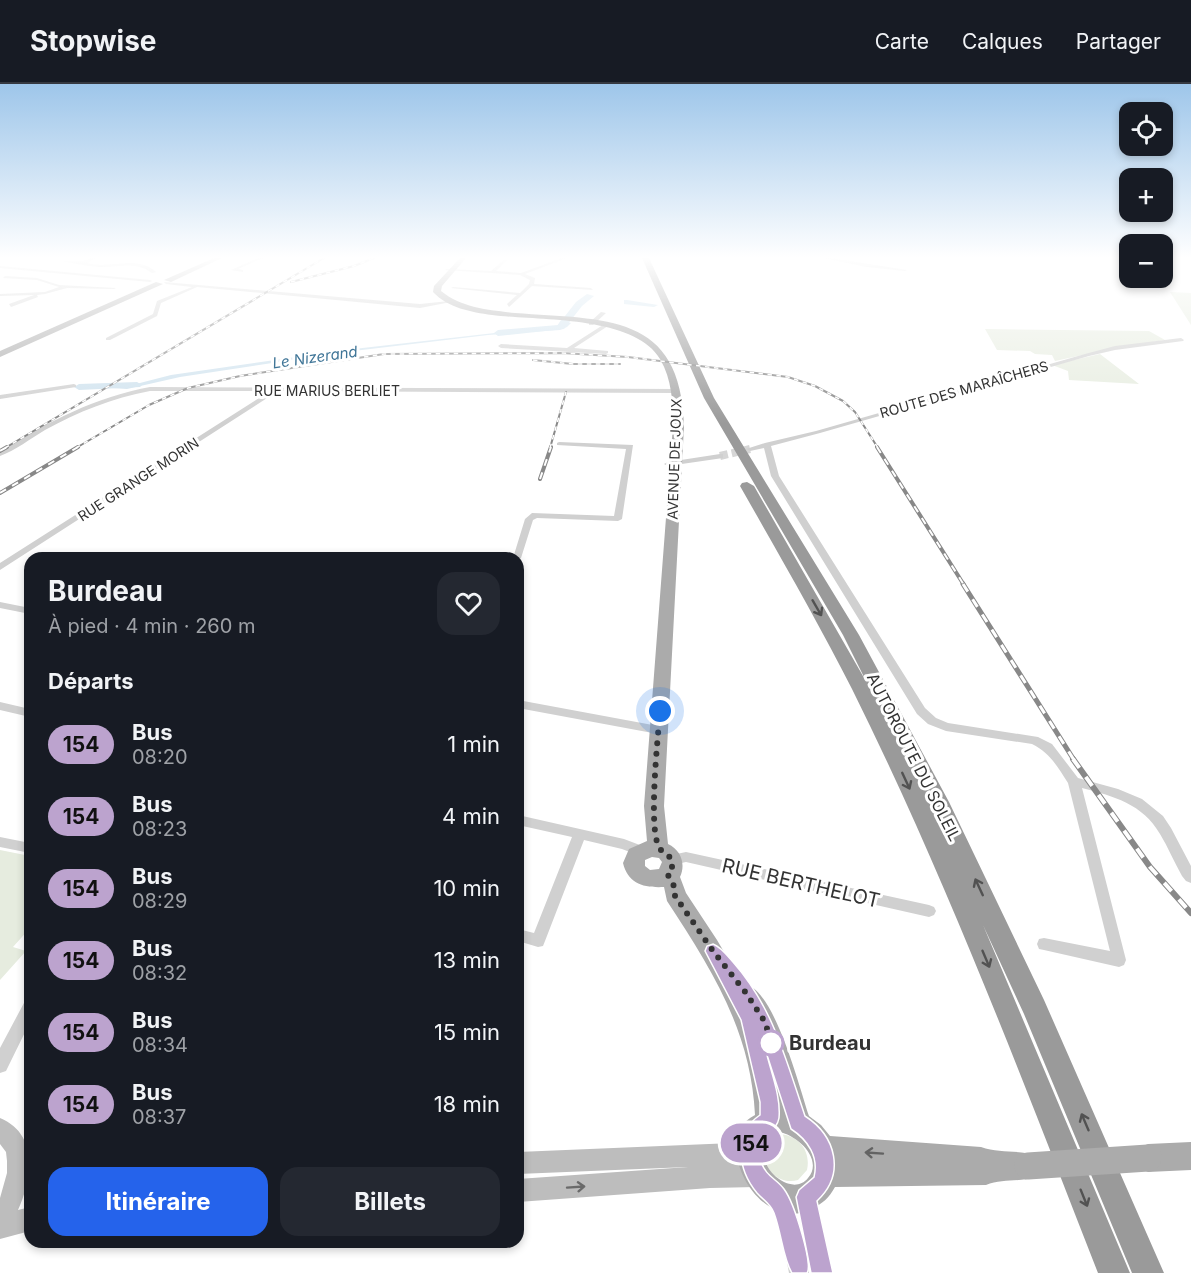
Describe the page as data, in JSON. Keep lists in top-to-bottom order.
{
  "streets": {
    "highway": ["AUTOROUTE DU SOLEIL"],
    "main road": ["AVENUE DE JOUX"],
    "street": [
      "ROUTE DES MARAÎCHERS",
      "RUE MARIUS BERLIET",
      "RUE GRANGE MORIN",
      "RUE BERTHELOT"
    ]
  },
  "crossings": [
    ["RUE MARIUS BERLIET", "AVENUE DE JOUX"],
    ["RUE MARIUS BERLIET", "RUE GRANGE MORIN"],
    ["AVENUE DE JOUX", "RUE BERTHELOT"]
  ],
  "water": ["Le Nizerand"],
  "places": ["Burdeau"],
  "lines": ["bus line 154"],
  "page": {
    "header": "Stopwise",
    "nav": ["Carte", "Calques", "Partager"],
    "on_map": "154",
    "map_buttons": ["+", "−"],
    "heading": [
      ["Burdeau", "À pied · 4 min · 260 m"],
      "Départs"
    ],
    "list": [
      {
        "mark": "154",
        "name": "Bus",
        "note": "08:20",
        "value": "1 min"
      },
      {
        "mark": "154",
        "name": "Bus",
        "note": "08:23",
        "value": "4 min"
      },
      {
        "mark": "154",
        "name": "Bus",
        "note": "08:29",
        "value": "10 min"
      },
      {
        "mark": "154",
        "name": "Bus",
        "note": "08:32",
        "value": "13 min"
      },
      {
        "mark": "154",
        "name": "Bus",
        "note": "08:34",
        "value": "15 min"
      },
      {
        "mark": "154",
        "name": "Bus",
        "note": "08:37",
        "value": "18 min"
      }
    ],
    "buttons": ["Itinéraire", "Billets"]
  }
}
